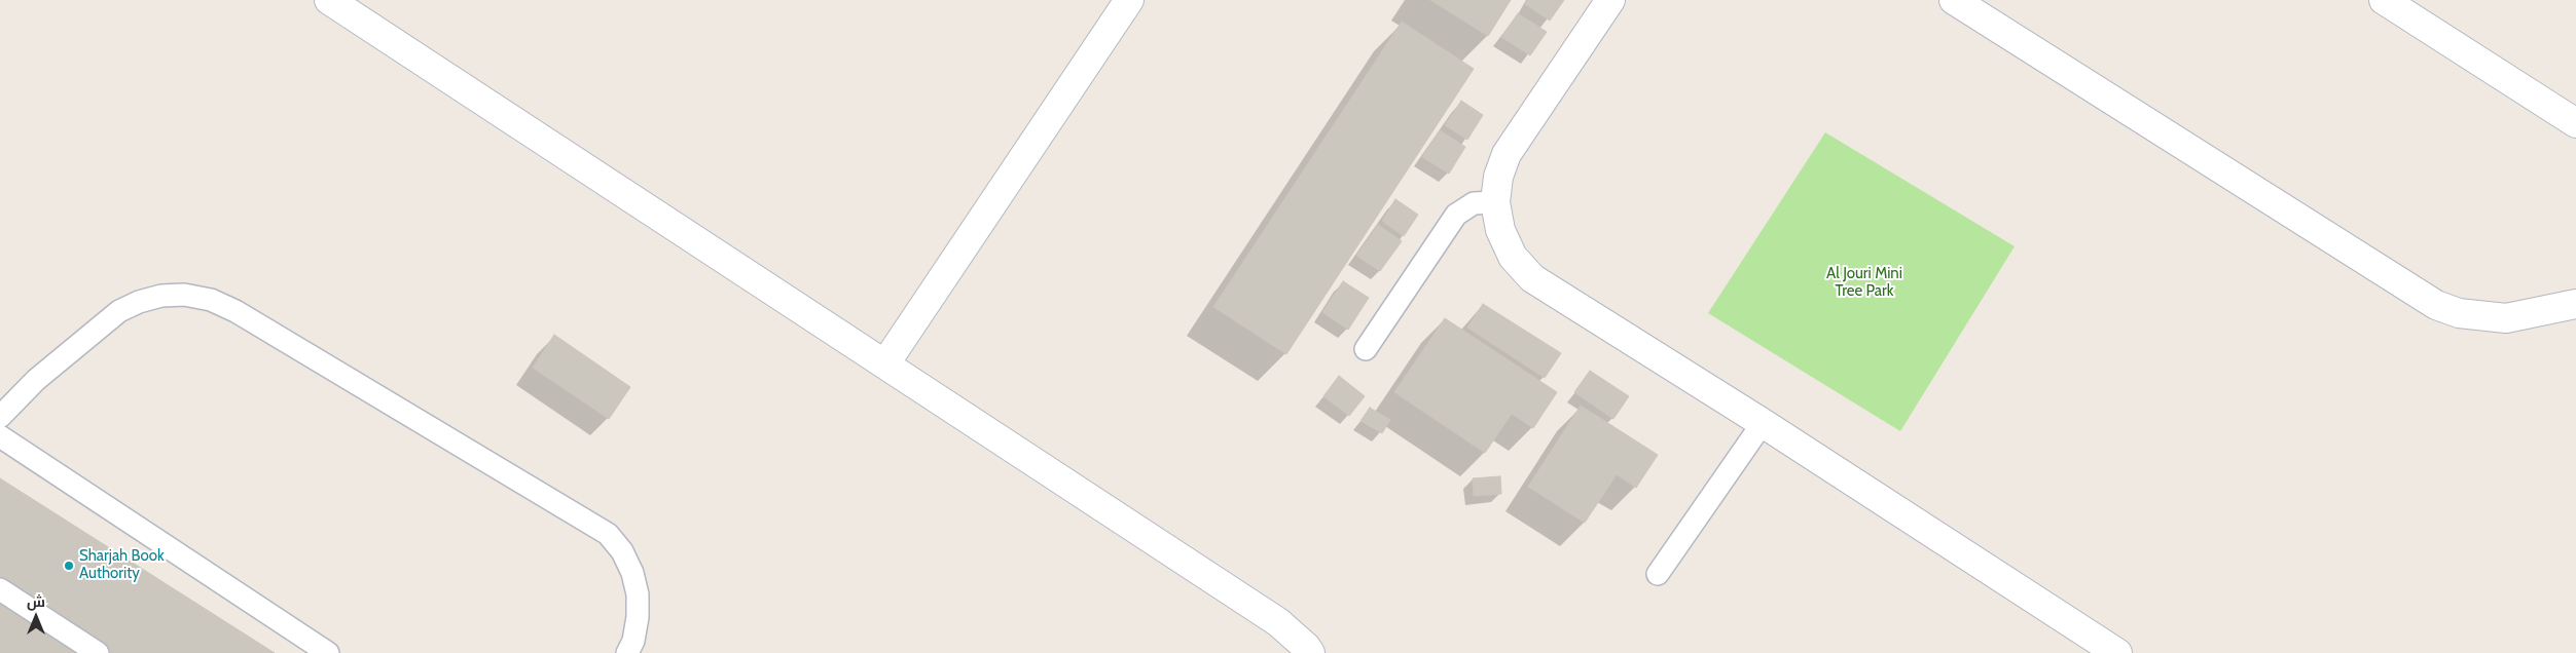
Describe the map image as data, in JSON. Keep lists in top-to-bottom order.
{
  "parks": ["Al Jouri Mini Tree Park"],
  "places": ["Sharjah Book Authority"],
  "north": "top"
}
